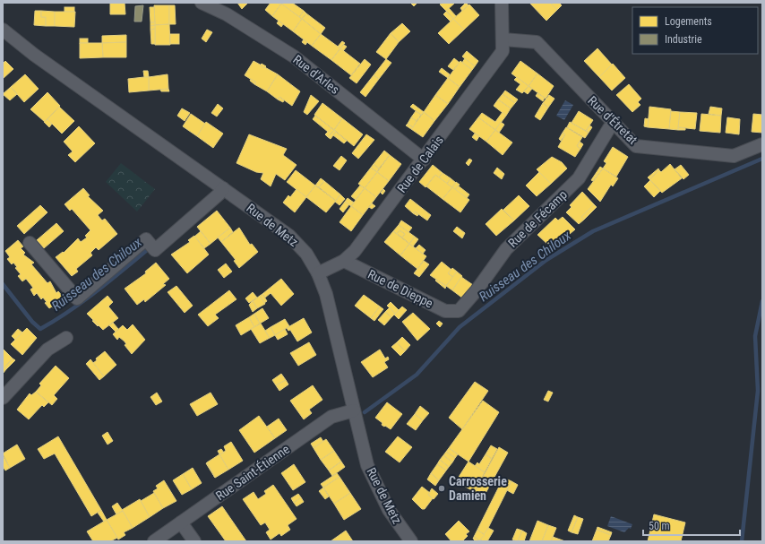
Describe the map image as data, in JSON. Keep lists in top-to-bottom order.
{
  "streets": {
    "street": [
      "Rue d'Arles",
      "Rue d'Étretat",
      "Rue de Calais",
      "Rue de Fécamp",
      "Rue de Metz",
      "Rue de Dieppe",
      "Rue Saint-Étienne"
    ]
  },
  "crossings": [
    ["Rue d'Arles", "Rue de Calais"],
    ["Rue d'Étretat", "Rue de Calais"],
    ["Rue d'Étretat", "Rue de Fécamp"],
    ["Rue de Calais", "Rue de Metz"],
    ["Rue de Calais", "Rue de Dieppe"],
    ["Rue de Fécamp", "Rue de Dieppe"],
    ["Rue de Metz", "Rue Saint-Étienne"]
  ],
  "water": ["Ruisseau des Chiloux"],
  "places": ["Carrosserie Damien"],
  "legend": ["Logements", "Industrie"],
  "scale_bar": "50 m"
}
